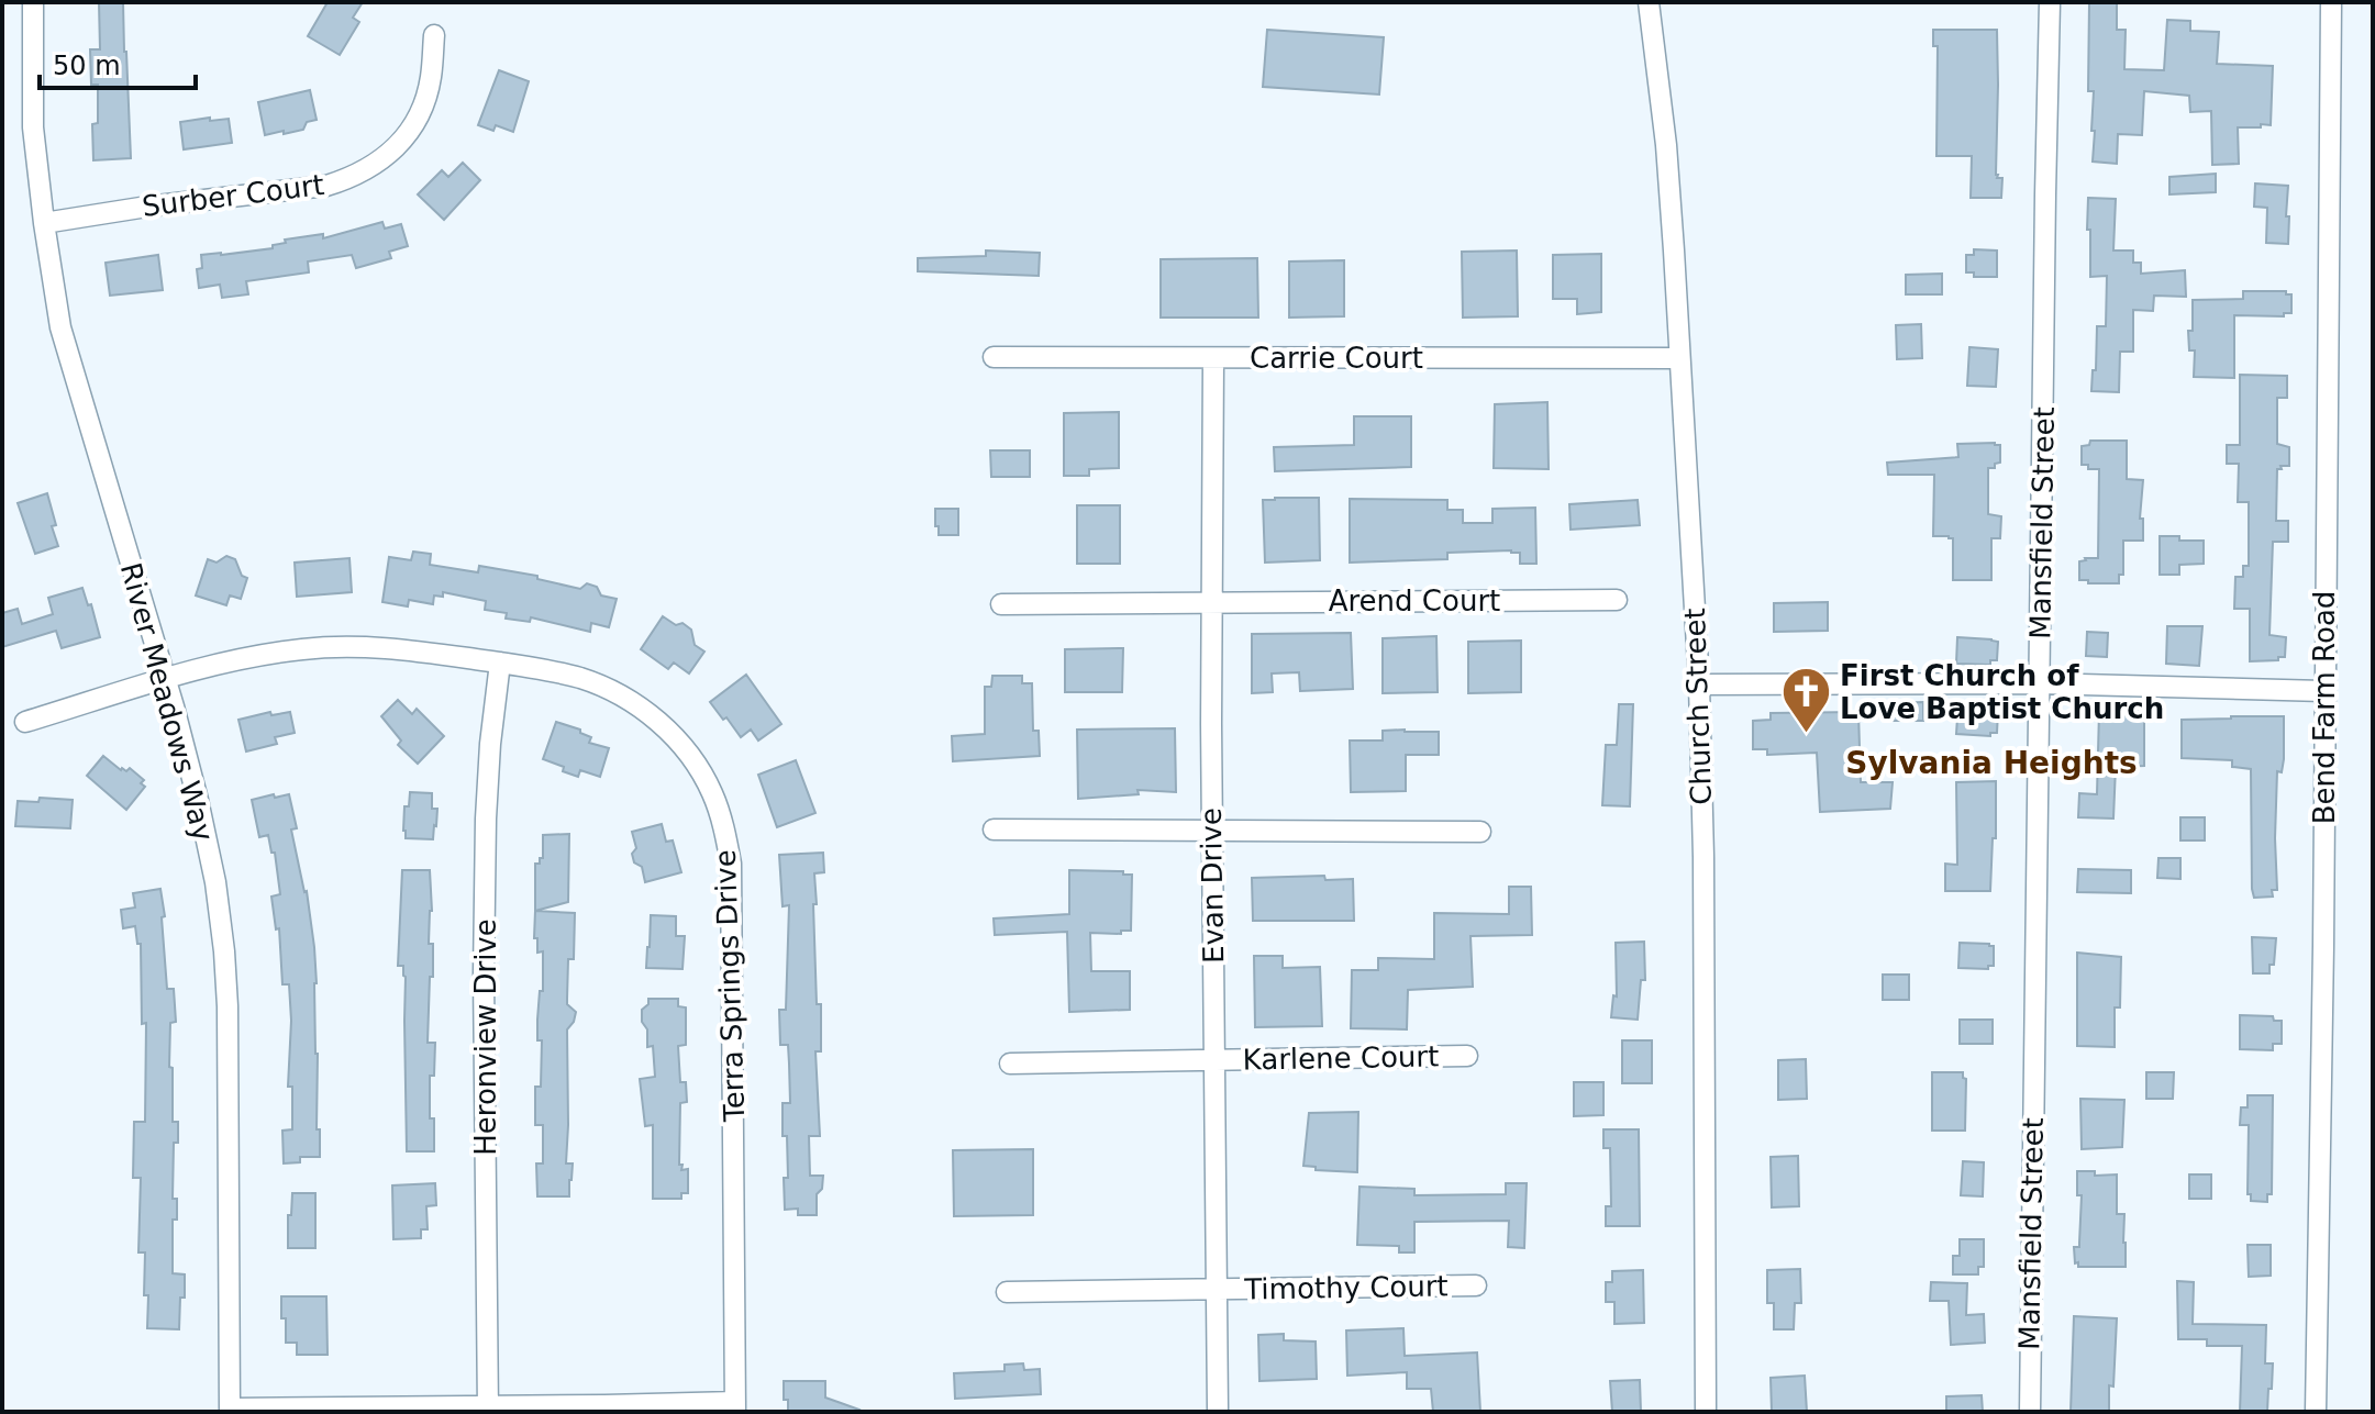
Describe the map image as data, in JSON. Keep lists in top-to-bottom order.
{
  "streets": {
    "street": [
      "Surber Court",
      "Carrie Court",
      "Mansfield Street",
      "Arend Court",
      "River Meadows Way",
      "Church Street",
      "Bend Farm Road",
      "Evan Drive",
      "Terra Springs Drive",
      "Heronview Drive",
      "Karlene Court",
      "Timothy Court"
    ]
  },
  "crossings": [
    ["Surber Court", "River Meadows Way"],
    ["Carrie Court", "Church Street"],
    ["Carrie Court", "Evan Drive"],
    ["Arend Court", "Evan Drive"],
    ["River Meadows Way", "Terra Springs Drive"],
    ["Evan Drive", "Karlene Court"],
    ["Evan Drive", "Timothy Court"],
    ["Terra Springs Drive", "Heronview Drive"]
  ],
  "districts": ["Sylvania Heights"],
  "places": {
    "church": ["First Church of Love Baptist Church"]
  },
  "scale_bar": "50 m"
}
